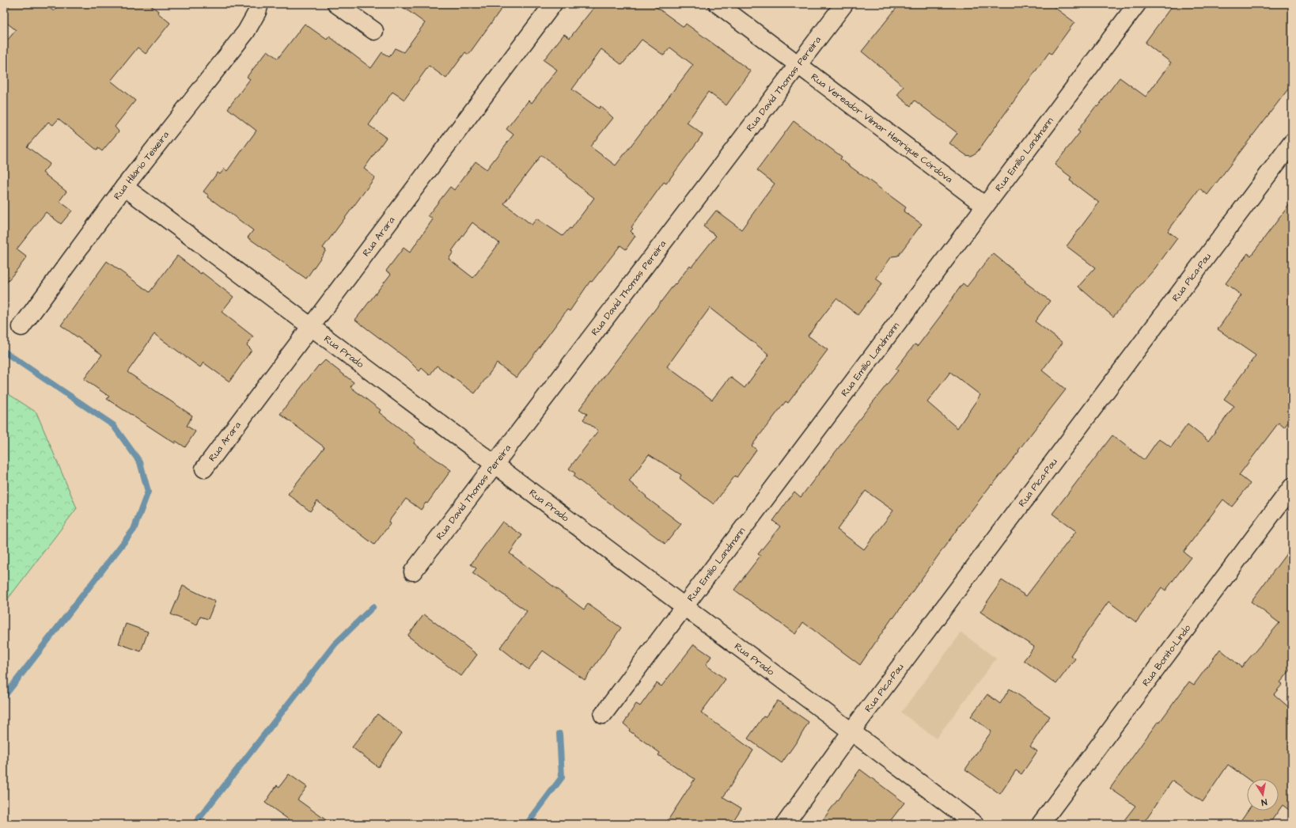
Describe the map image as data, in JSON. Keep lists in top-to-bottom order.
{
  "streets": {
    "street": [
      "Rua David Thomas Pereira",
      "Rua Vereador Vilmar Henrique Córdova",
      "Rua Emílio Landmann",
      "Rua Hilário Teixeira",
      "Rua Arara",
      "Rua Pica-Pau",
      "Rua Prado",
      "Rua Bonito-Lindo"
    ]
  },
  "crossings": [
    ["Rua David Thomas Pereira", "Rua Vereador Vilmar Henrique Córdova"],
    ["Rua David Thomas Pereira", "Rua Prado"],
    ["Rua Vereador Vilmar Henrique Córdova", "Rua Emílio Landmann"],
    ["Rua Emílio Landmann", "Rua Prado"],
    ["Rua Hilário Teixeira", "Rua Prado"],
    ["Rua Arara", "Rua Prado"],
    ["Rua Pica-Pau", "Rua Prado"]
  ],
  "north": "bottom"
}
